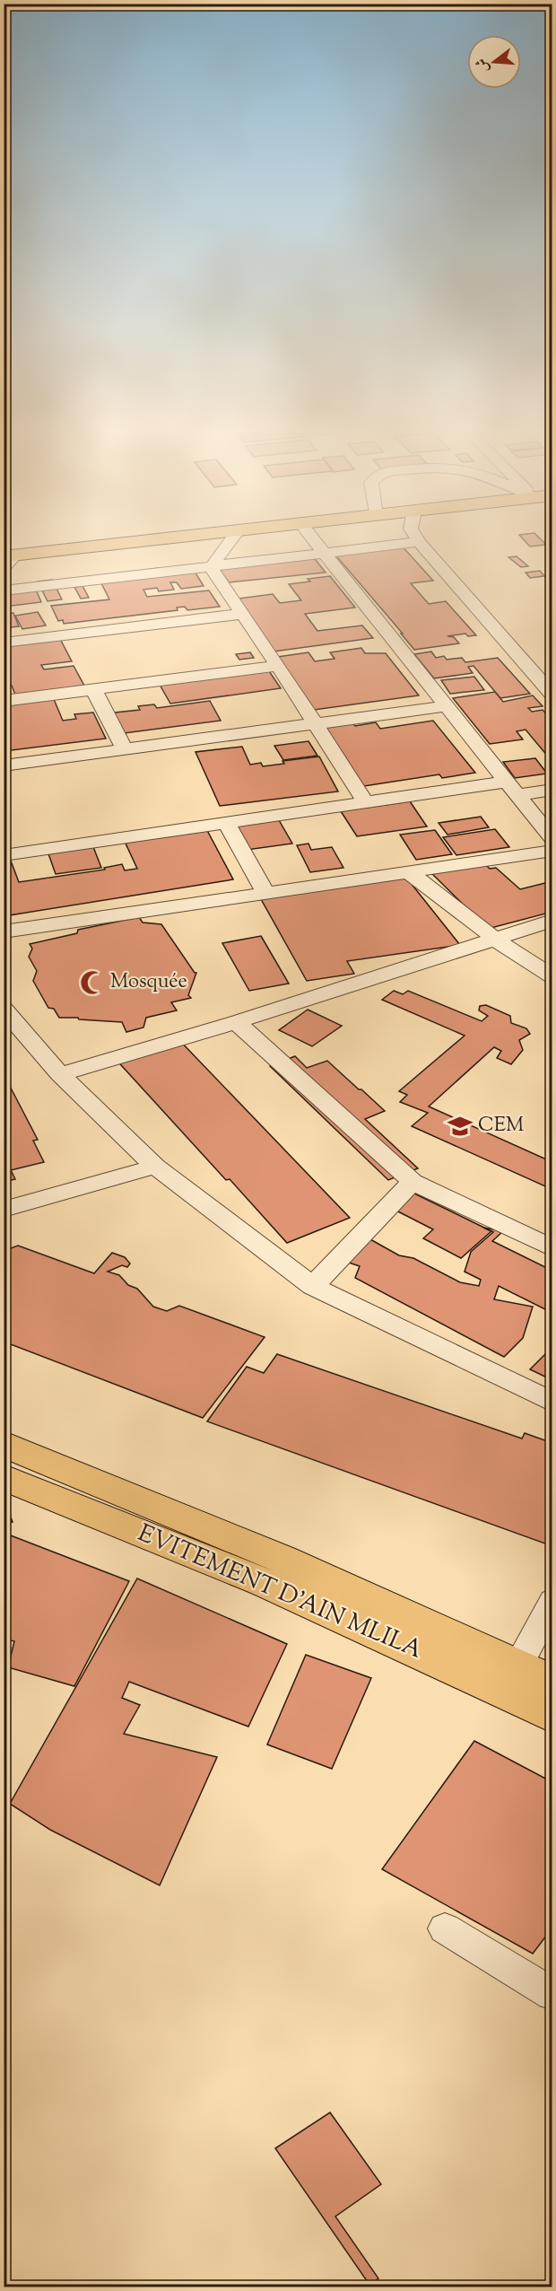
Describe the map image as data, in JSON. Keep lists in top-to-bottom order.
{
  "streets": {
    "main road": ["EVITEMENT D'AIN MLILA"]
  },
  "places": {
    "mosque": ["Mosquée"],
    "school or university": ["CEM"]
  },
  "north": "left"
}
